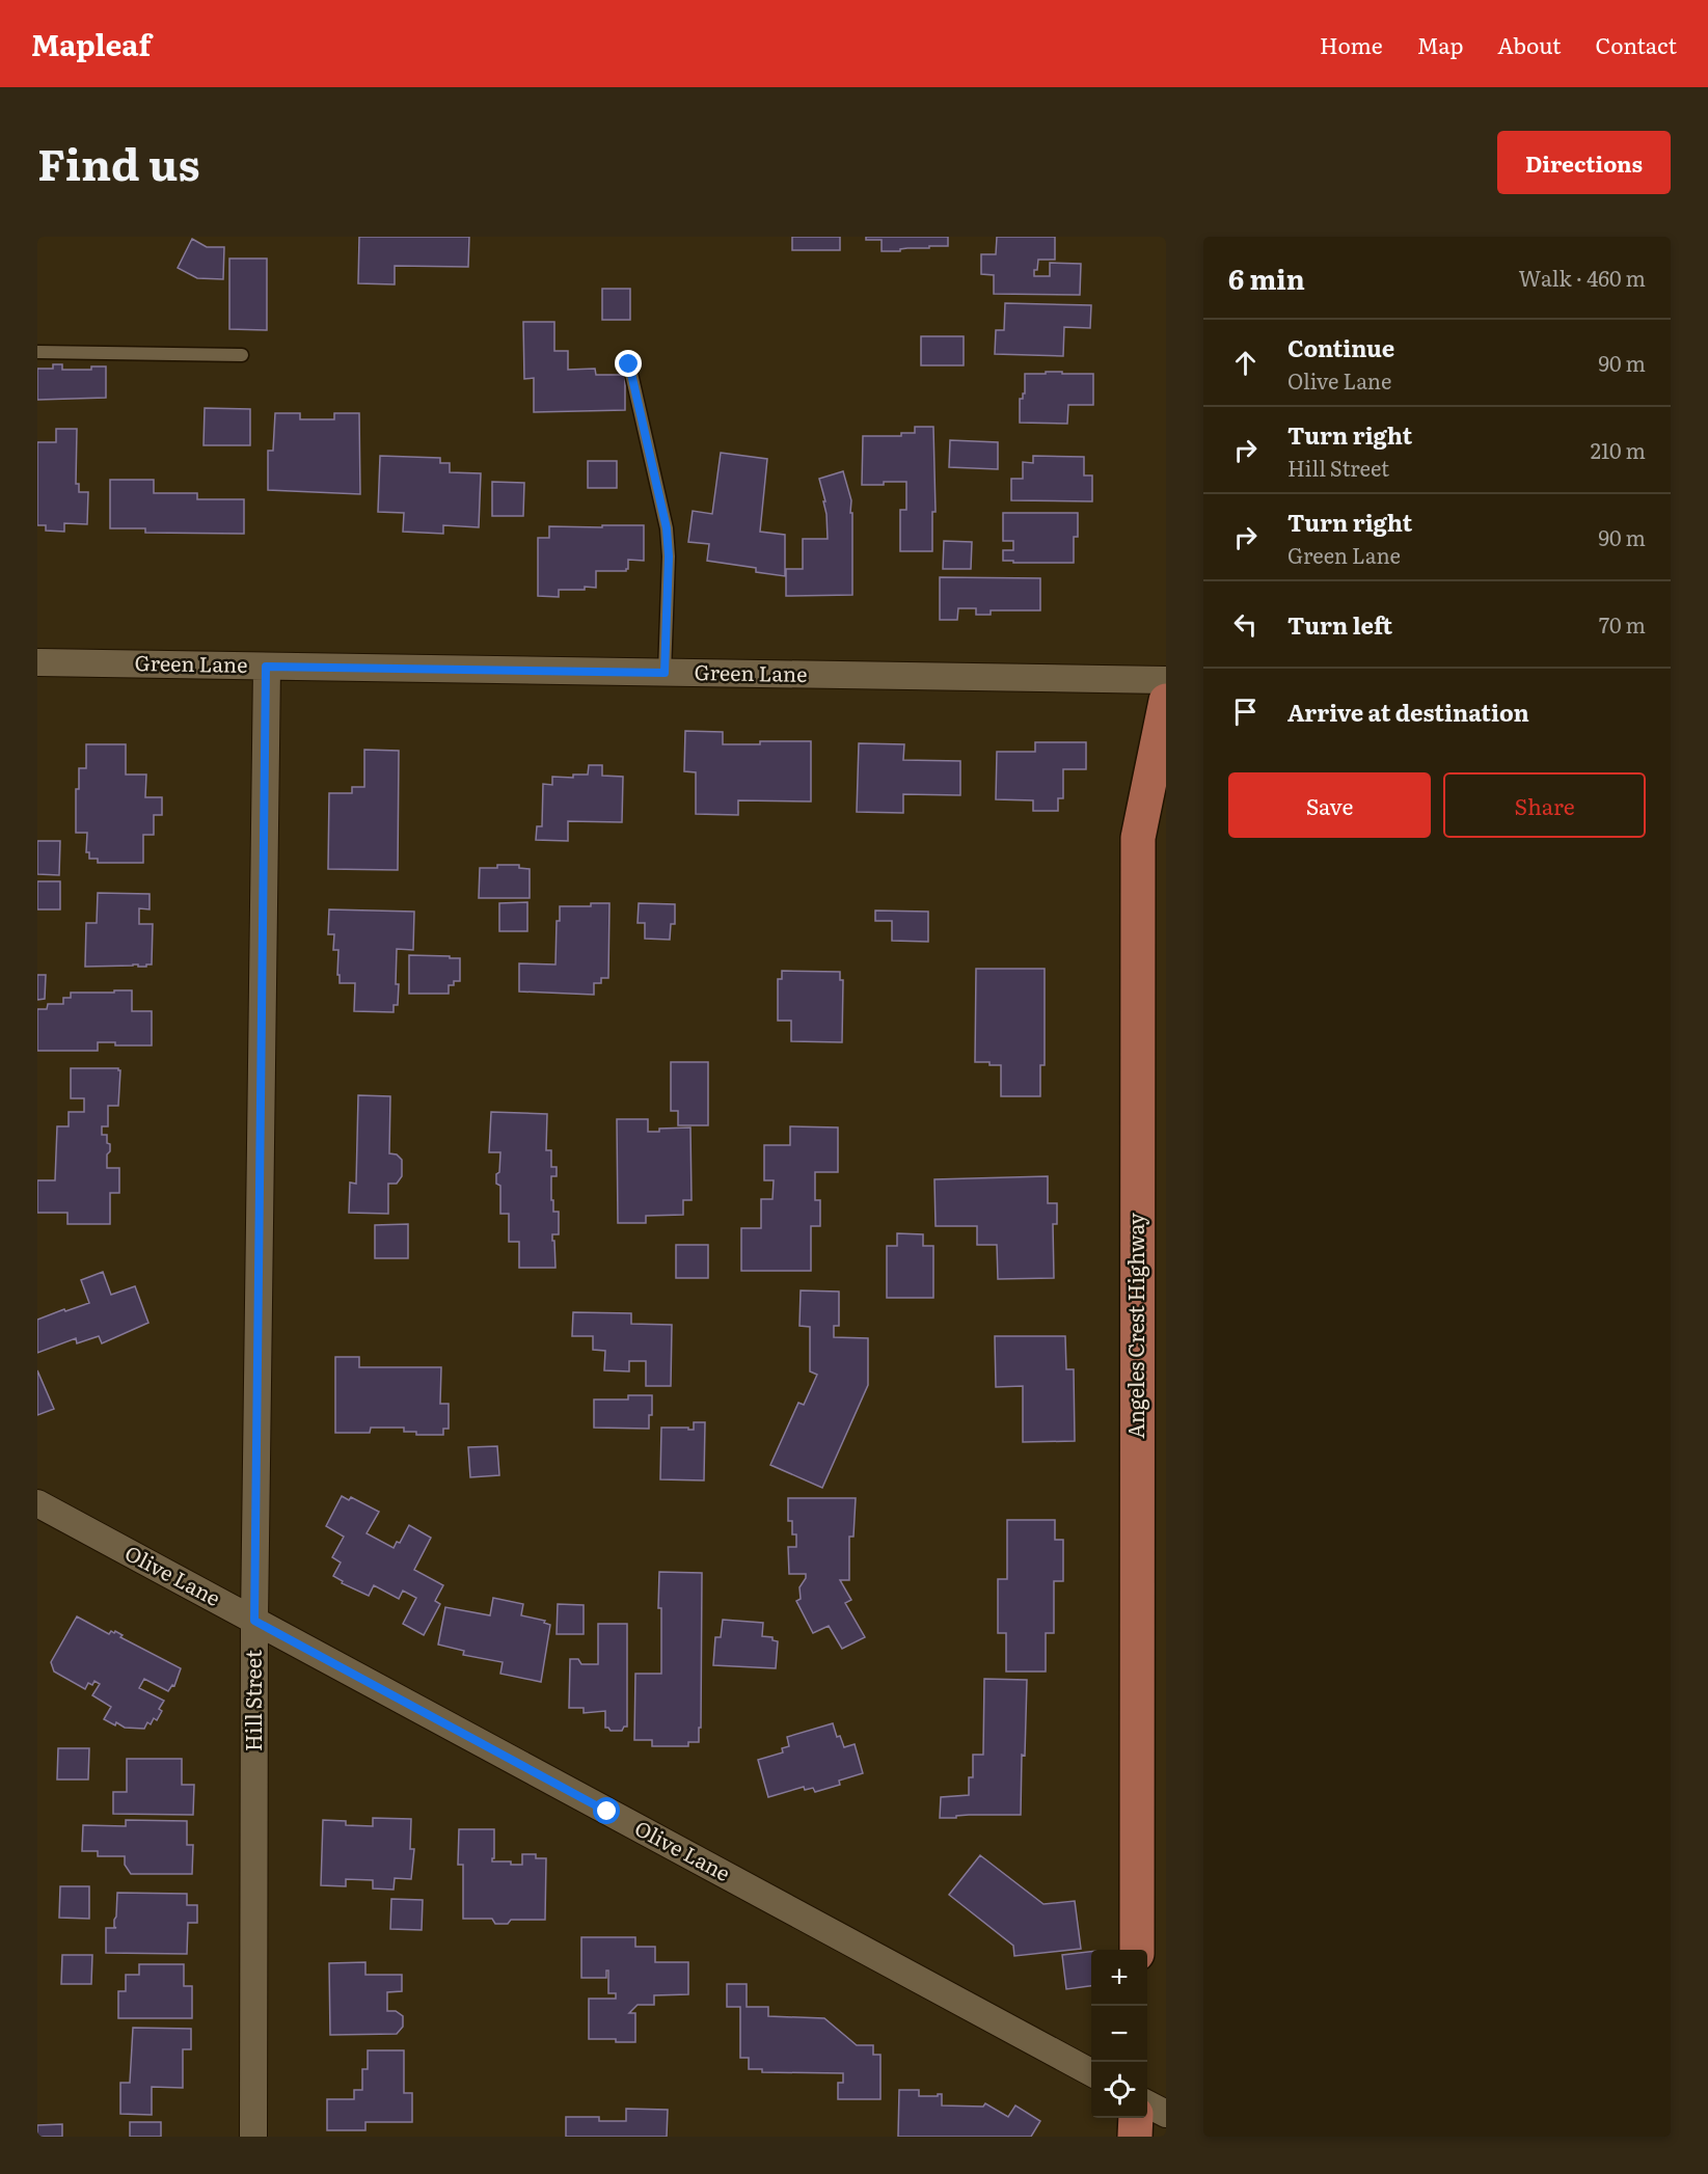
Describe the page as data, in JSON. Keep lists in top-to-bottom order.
{
  "streets": {
    "main road": ["Angeles Crest Highway"],
    "street": ["Green Lane", "Olive Lane", "Hill Street"]
  },
  "crossings": [
    ["Green Lane", "Hill Street"],
    ["Olive Lane", "Hill Street"]
  ],
  "page": {
    "header": "Mapleaf",
    "nav": [
      "Home",
      "Map",
      "About",
      "Contact"
    ],
    "title": "Find us",
    "buttons": [
      "Directions",
      ["Save", "Share"]
    ],
    "heading": ["6 min", "Walk · 460 m"],
    "list": [
      ["Continue", "Olive Lane", "90 m"],
      ["Turn right", "Hill Street", "210 m"],
      ["Turn right", "Green Lane", "90 m"],
      ["Turn left", "70 m"],
      "Arrive at destination"
    ],
    "map_buttons": ["+", "−"]
  }
}
